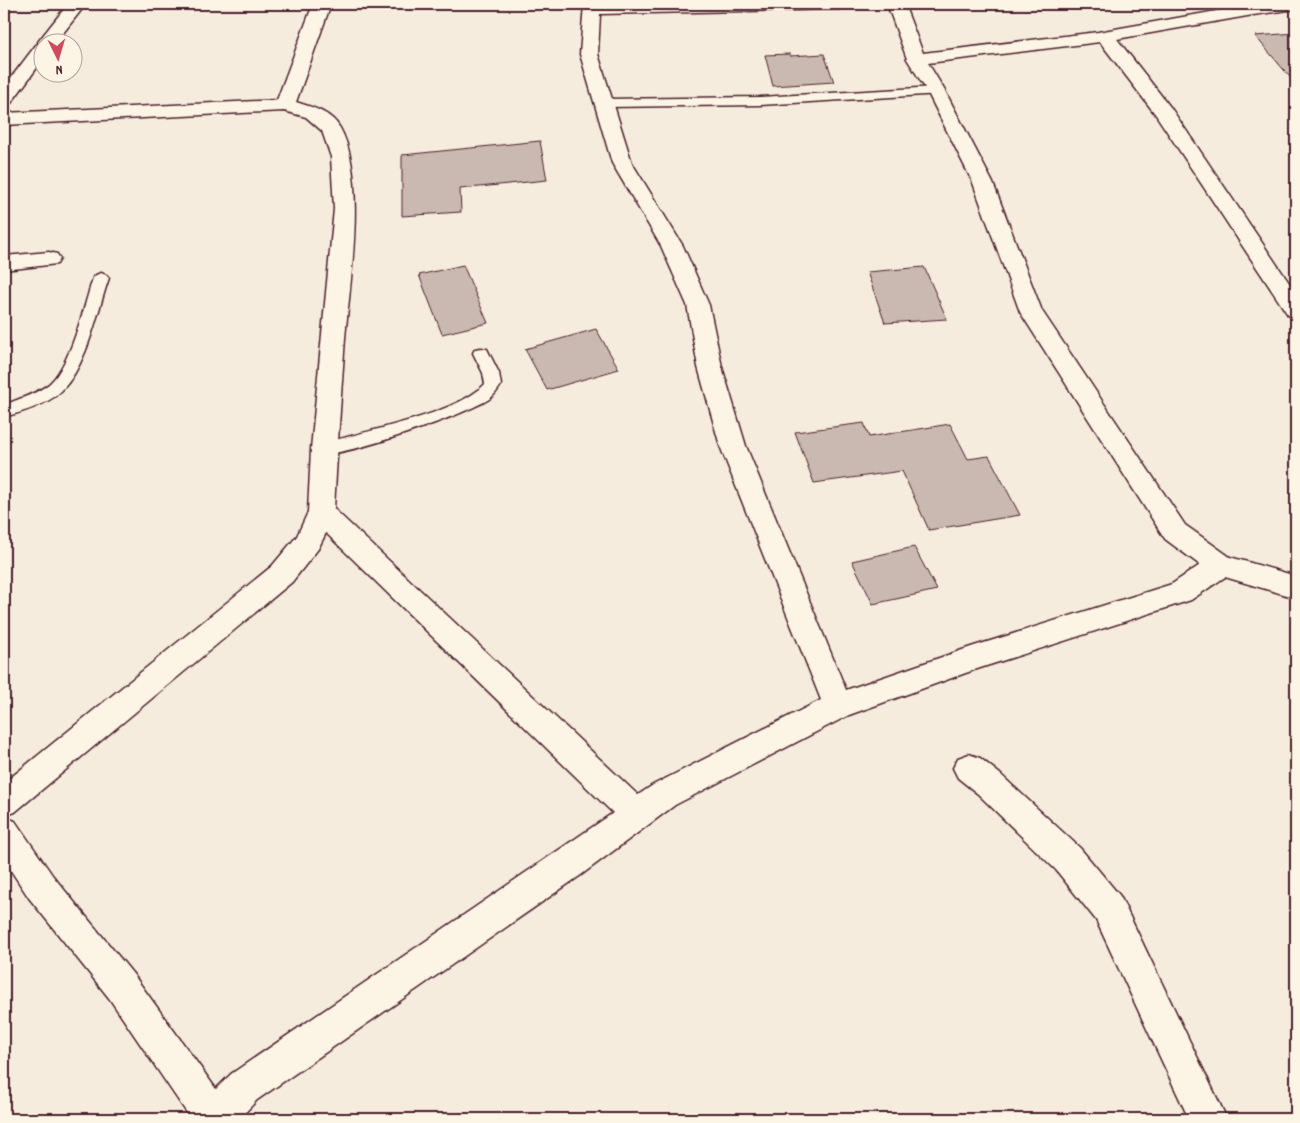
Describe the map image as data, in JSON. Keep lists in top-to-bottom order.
{
  "north": "bottom"
}
